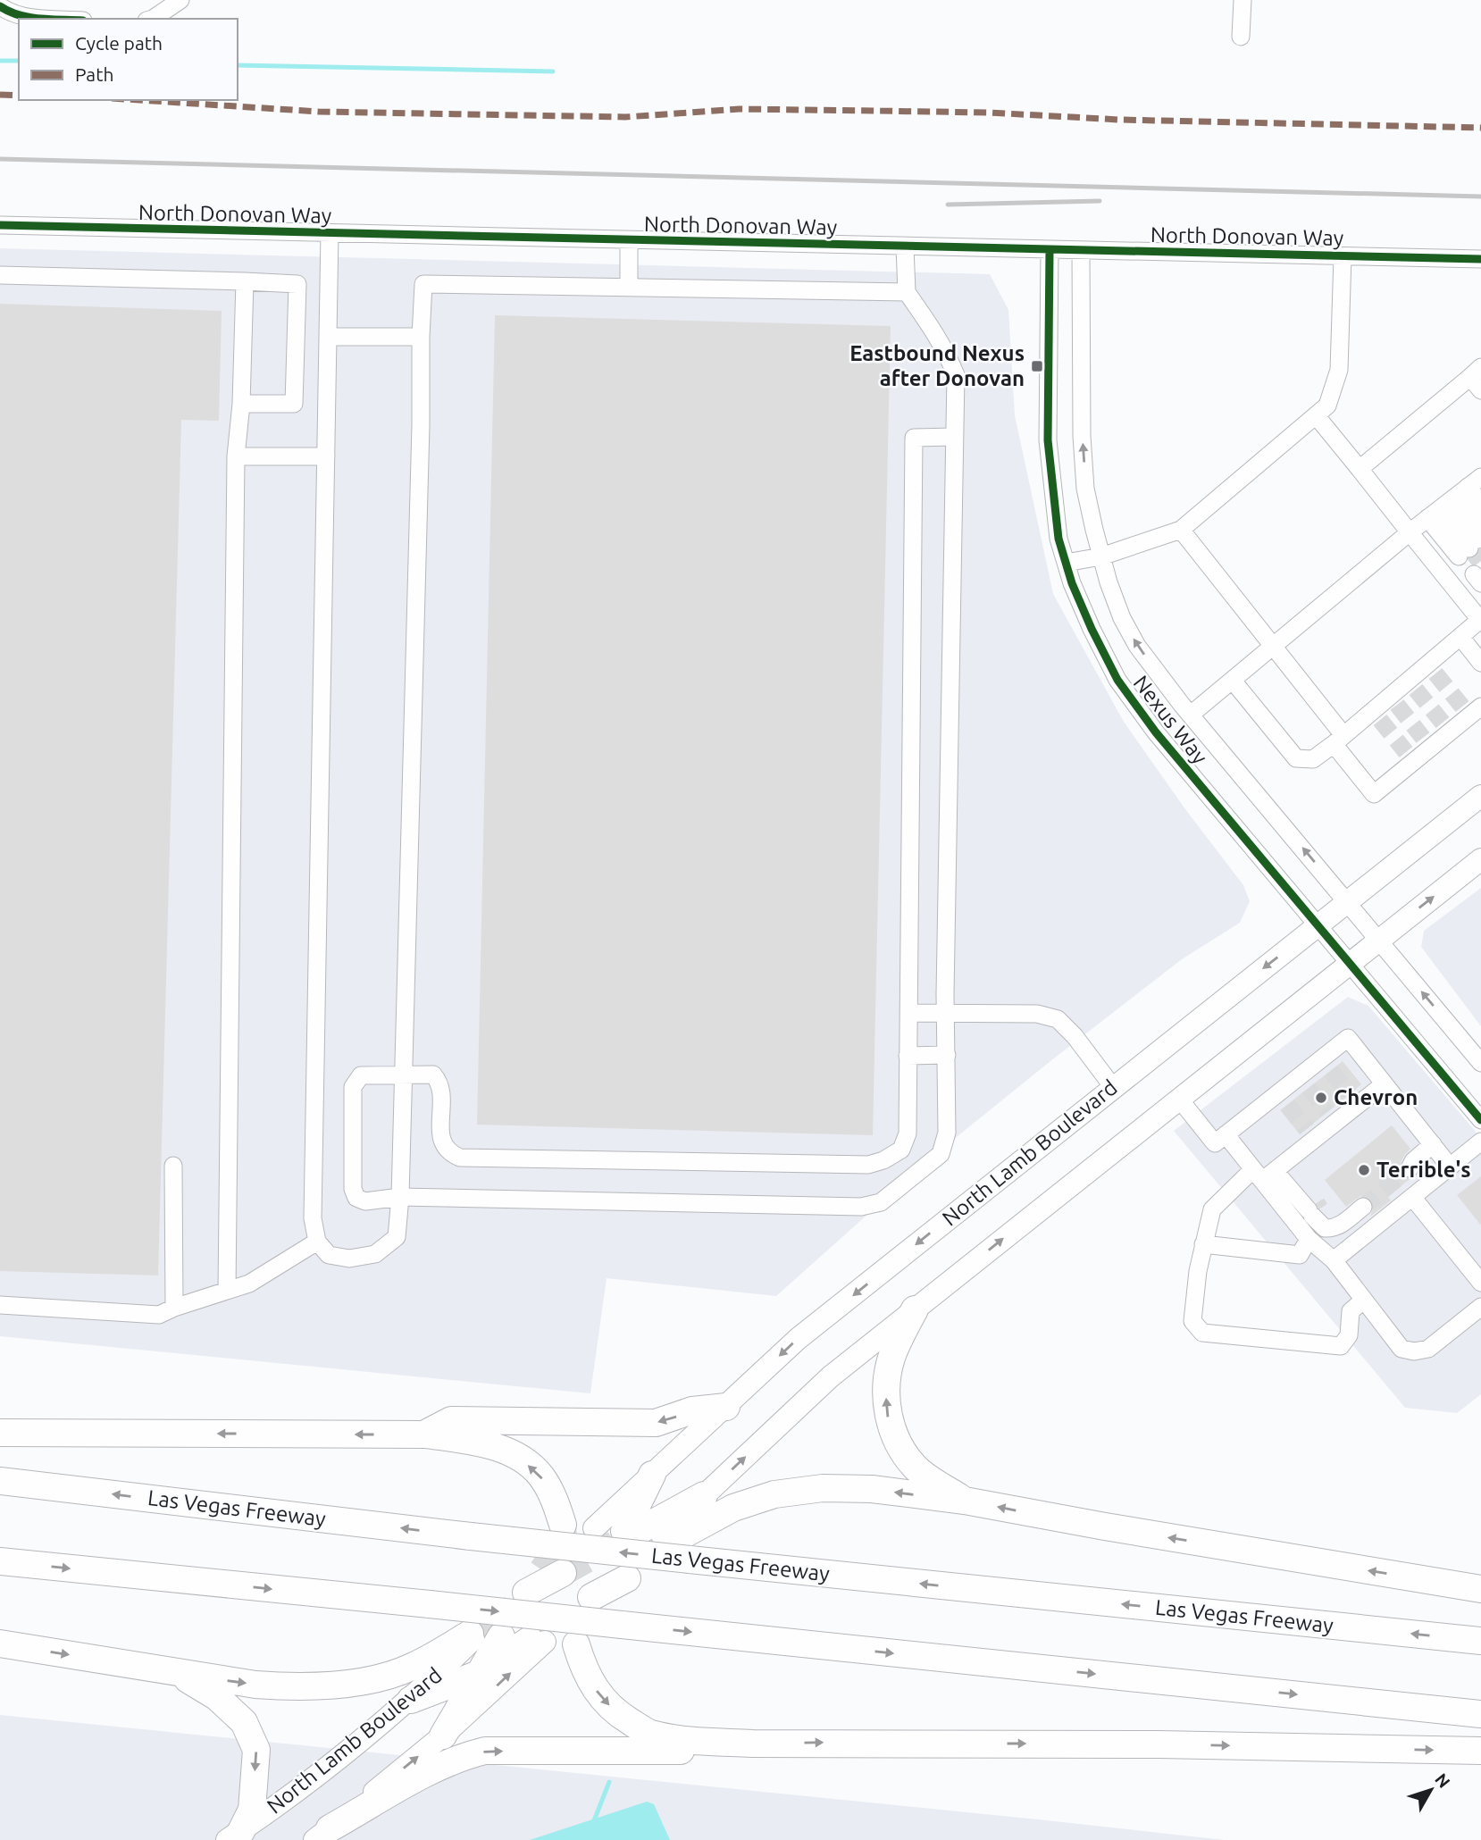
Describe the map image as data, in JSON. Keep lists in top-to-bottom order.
{
  "streets": {
    "highway": ["Las Vegas Freeway"],
    "main road": ["North Lamb Boulevard"],
    "street": ["North Donovan Way", "Nexus Way"]
  },
  "crossings": [
    ["North Donovan Way", "Nexus Way"],
    ["Nexus Way", "North Lamb Boulevard"]
  ],
  "places": {
    "transit": ["Eastbound Nexus after Donovan"],
    "other": ["Chevron", "Terrible's"]
  },
  "legend": ["Cycle path", "Path"],
  "north": "top right"
}
